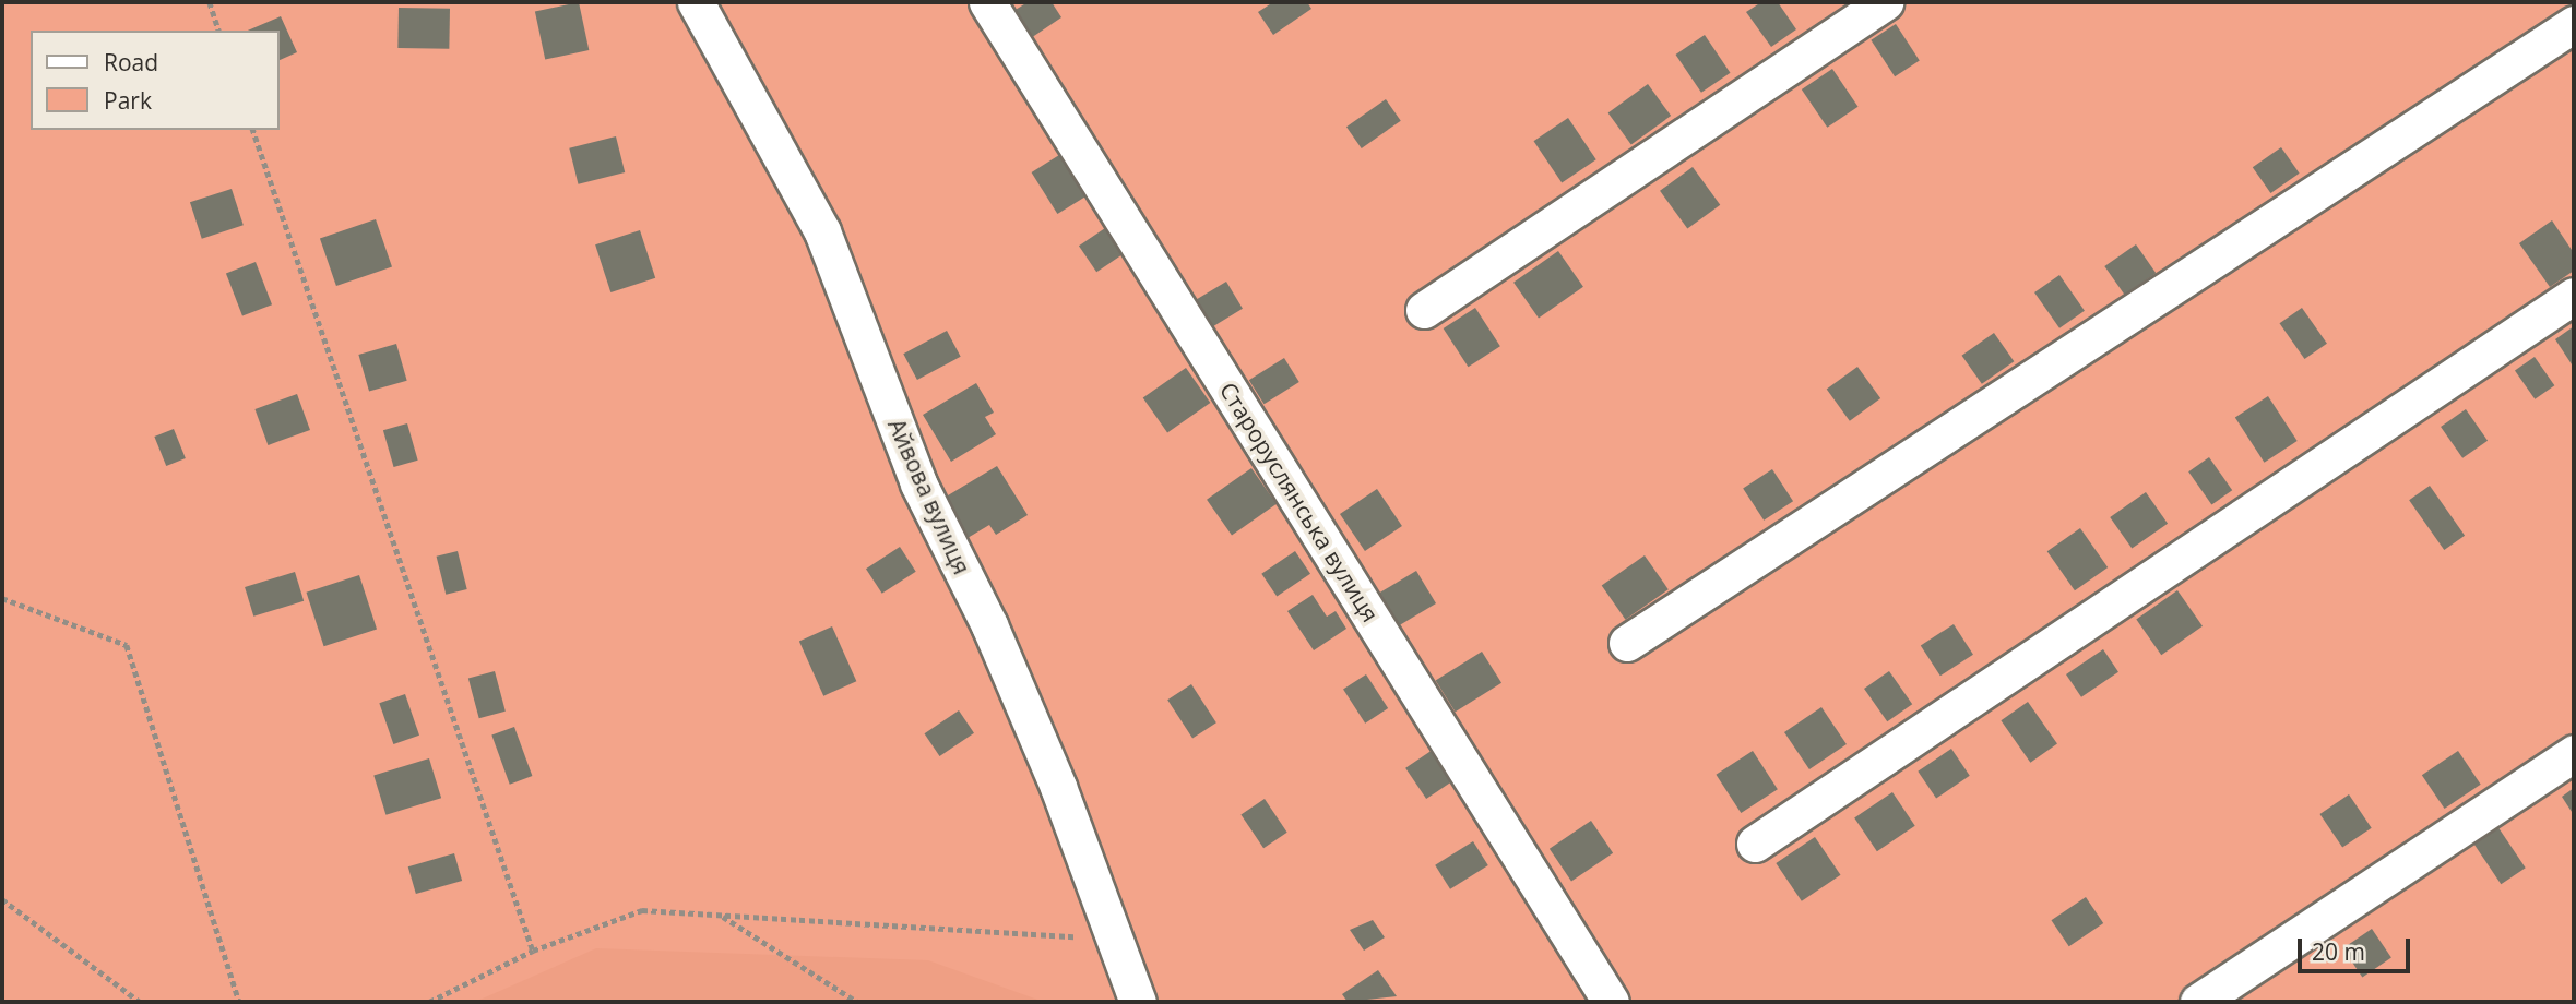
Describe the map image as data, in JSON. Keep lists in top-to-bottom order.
{
  "streets": {
    "street": ["Айвова вулиця", "Староруслянська вулиця"]
  },
  "legend": ["Road", "Park"],
  "scale_bar": "20 m"
}
